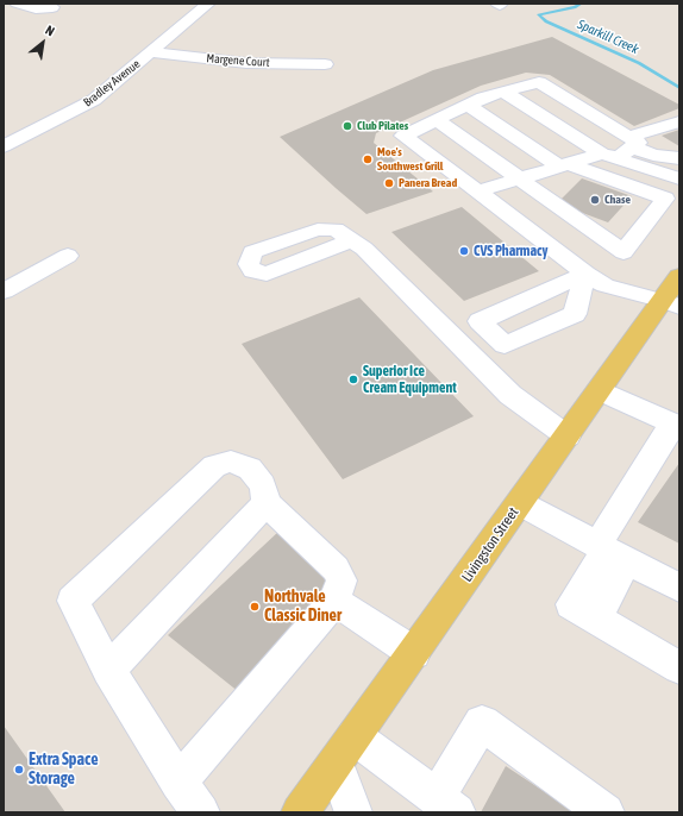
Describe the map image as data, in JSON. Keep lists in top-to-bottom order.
{
  "streets": {
    "main road": ["Livingston Street"],
    "street": ["Margene Court", "Bradley Avenue"]
  },
  "crossings": [
    ["Margene Court", "Bradley Avenue"]
  ],
  "water": ["Sparkill Creek"],
  "places": [
    "Club Pilates",
    "Moe's Southwest Grill",
    "Panera Bread",
    "Chase",
    "CVS Pharmacy",
    "Superior Ice Cream Equipment",
    "Northvale Classic Diner",
    "Extra Space Storage"
  ],
  "north": "top right"
}
